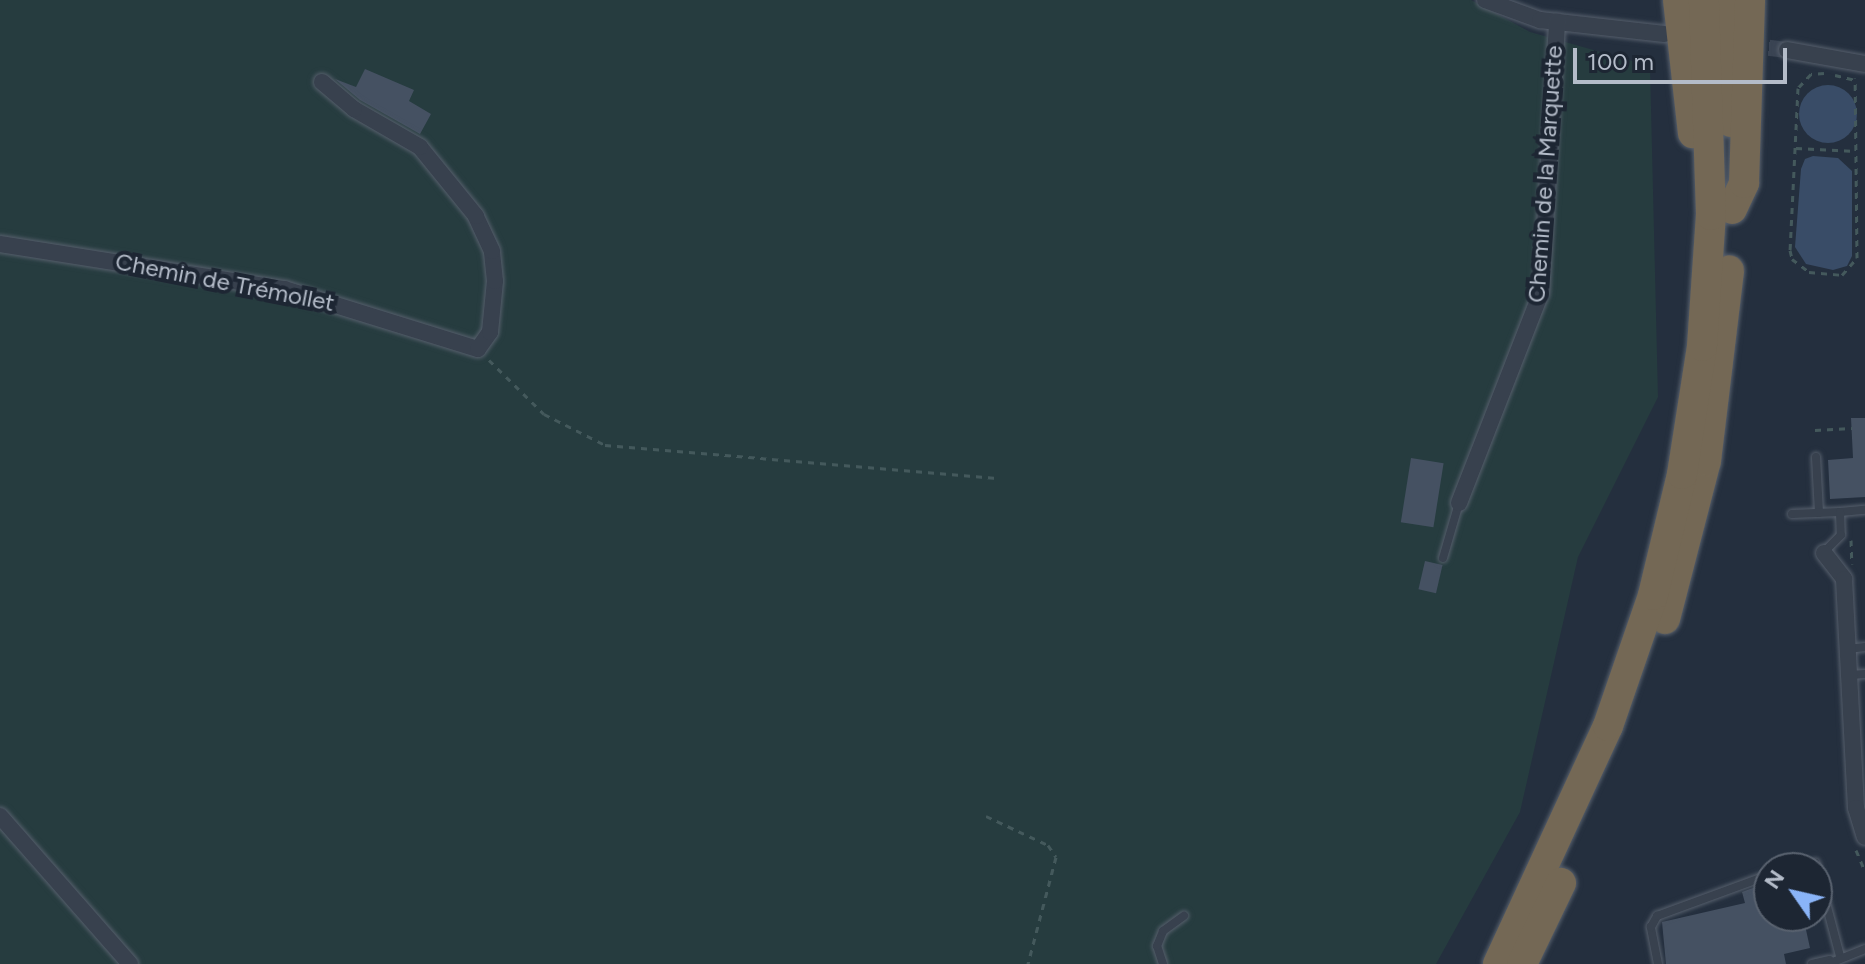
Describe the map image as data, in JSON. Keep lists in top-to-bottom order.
{
  "streets": {
    "street": ["Chemin de la Marquette", "Chemin de Trémollet"]
  },
  "scale_bar": "100 m",
  "north": "top left"
}
